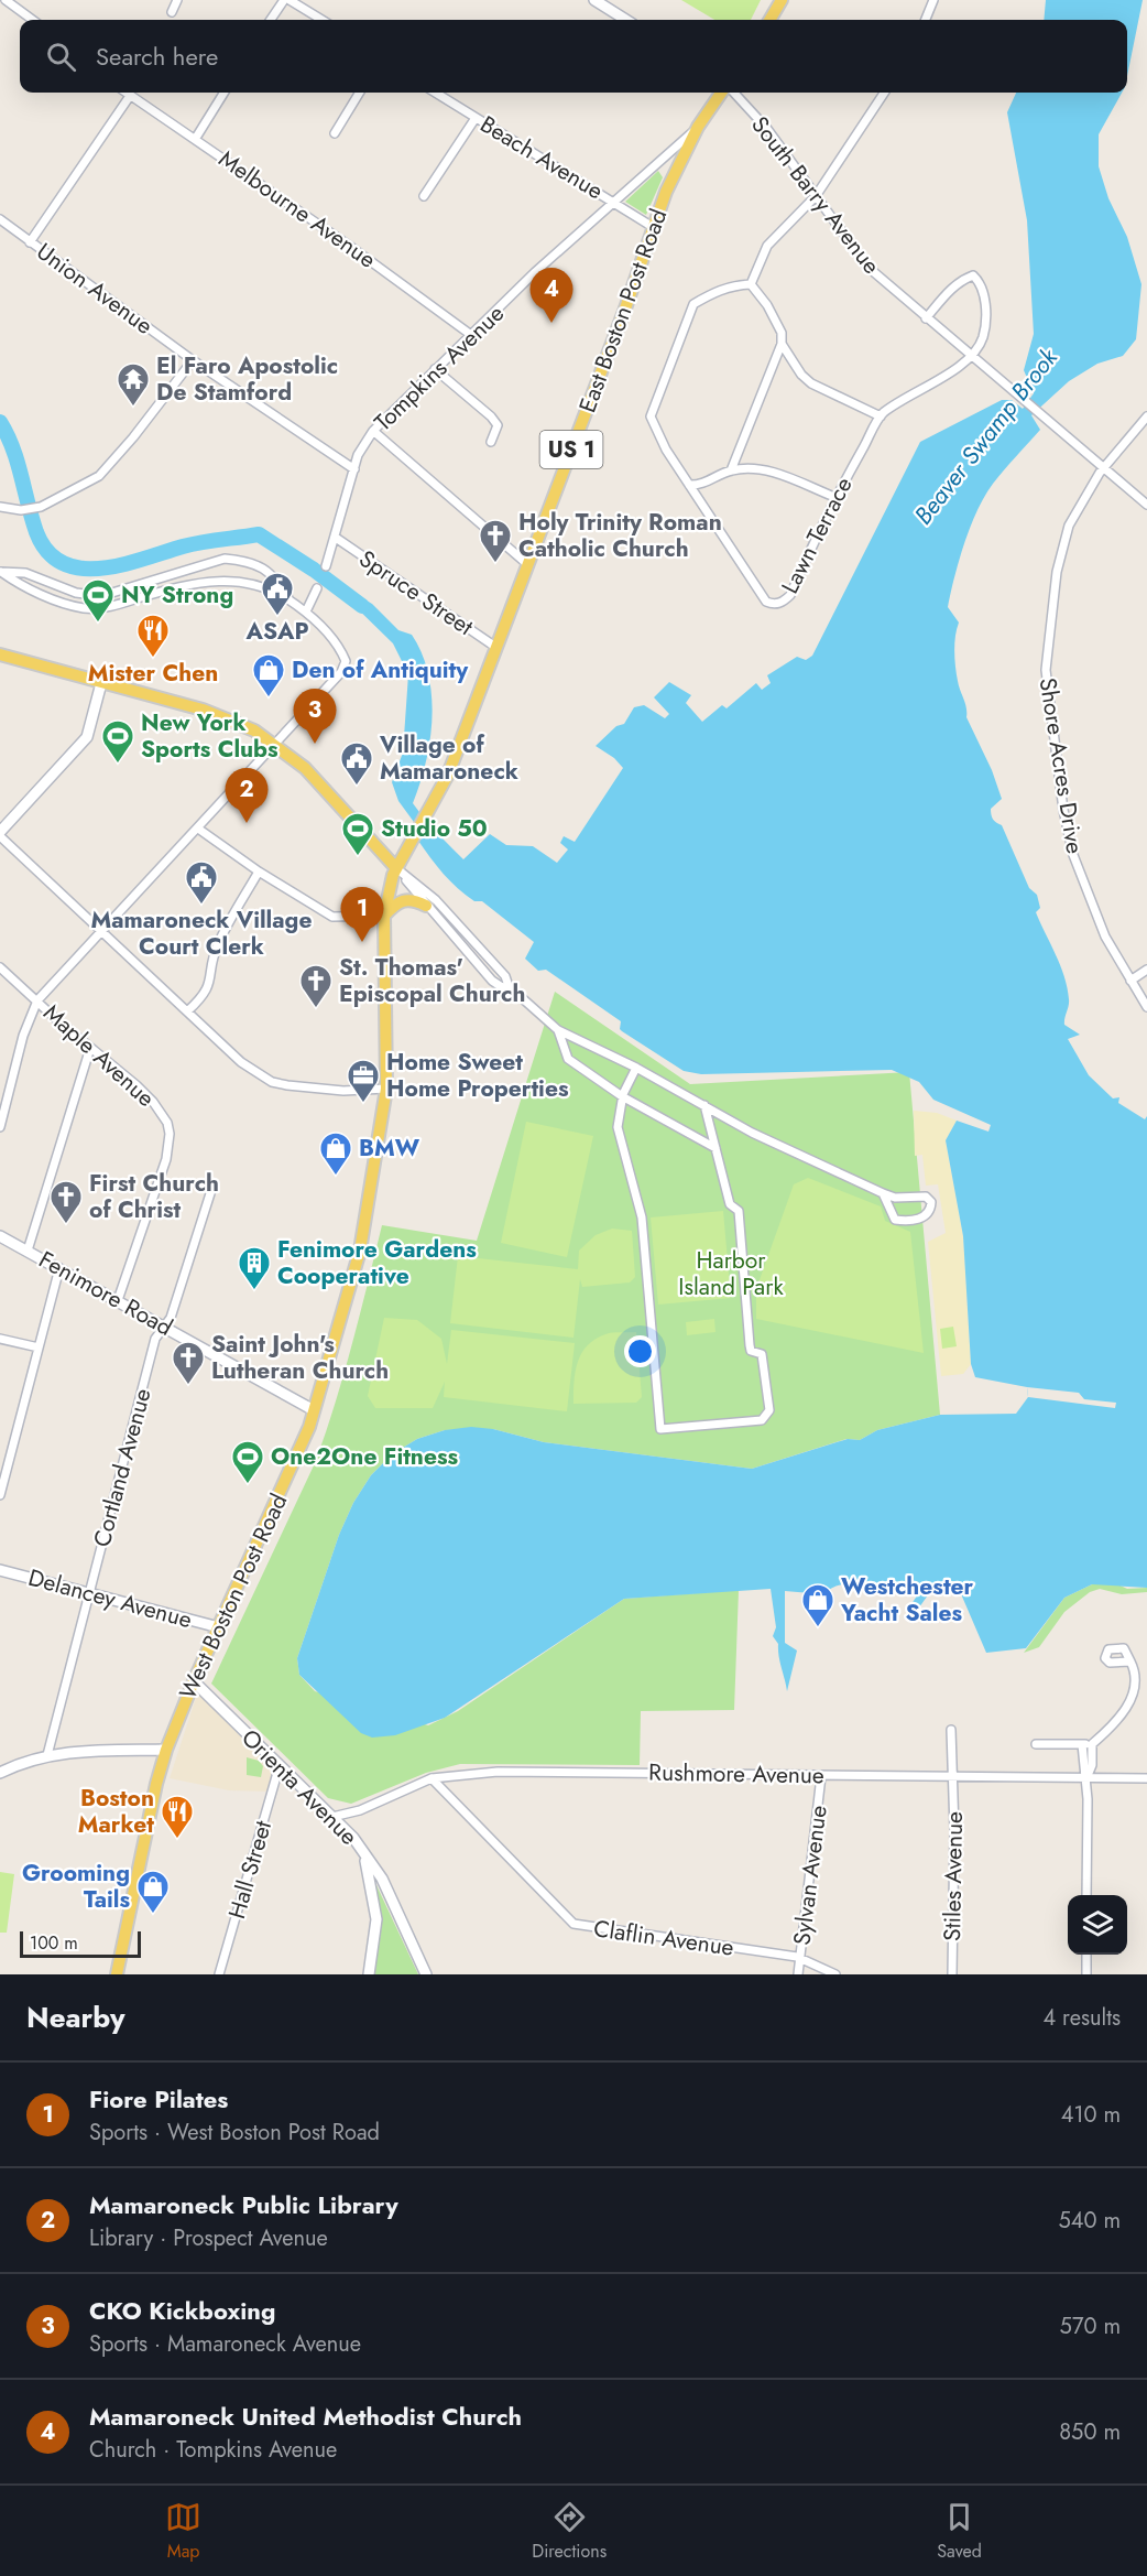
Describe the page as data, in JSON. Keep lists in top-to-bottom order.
{
  "streets": {
    "main road": ["East Boston Post Road", "US 1", "West Boston Post Road"],
    "street": [
      "Beach Avenue",
      "South Barry Avenue",
      "Melbourne Avenue",
      "Union Avenue",
      "Tompkins Avenue",
      "Lawn Terrace",
      "Spruce Street",
      "Shore Acres Drive",
      "Maple Avenue",
      "Fenimore Road",
      "Cortland Avenue",
      "Delancey Avenue",
      "Rushmore Avenue",
      "Orienta Avenue",
      "Hall Street",
      "Sylvan Avenue",
      "Stiles Avenue",
      "Claflin Avenue"
    ]
  },
  "crossings": [
    ["Beach Avenue", "East Boston Post Road"],
    ["Beach Avenue", "Tompkins Avenue"],
    ["South Barry Avenue", "Shore Acres Drive"],
    ["Melbourne Avenue", "Tompkins Avenue"],
    ["Union Avenue", "Tompkins Avenue"],
    ["East Boston Post Road", "Tompkins Avenue"],
    ["East Boston Post Road", "Spruce Street"],
    ["East Boston Post Road", "West Boston Post Road"],
    ["Tompkins Avenue", "Spruce Street"],
    ["Maple Avenue", "Fenimore Road"],
    ["Fenimore Road", "Cortland Avenue"],
    ["Fenimore Road", "West Boston Post Road"],
    ["Cortland Avenue", "Delancey Avenue"],
    ["West Boston Post Road", "Delancey Avenue"],
    ["West Boston Post Road", "Orienta Avenue"],
    ["Rushmore Avenue", "Orienta Avenue"],
    ["Rushmore Avenue", "Sylvan Avenue"],
    ["Rushmore Avenue", "Stiles Avenue"],
    ["Rushmore Avenue", "Claflin Avenue"],
    ["Orienta Avenue", "Hall Street"],
    ["Sylvan Avenue", "Claflin Avenue"]
  ],
  "water": ["Beaver Swamp Brook"],
  "parks": ["Harbor Island Park"],
  "places": {
    "temple": ["El Faro Apostolic De Stamford"],
    "church": [
      "Holy Trinity Roman Catholic Church",
      "St. Thomas' Episcopal Church",
      "First Church of Christ",
      "Saint John's Lutheran Church"
    ],
    "public building": ["ASAP", "Village of Mamaroneck", "Mamaroneck Village Court Clerk"],
    "sports": [
      "NY Strong",
      "New York Sports Clubs",
      "Studio 50",
      "One2One Fitness"
    ],
    "restaurant": ["Mister Chen", "Boston Market"],
    "shop": [
      "Den of Antiquity",
      "BMW",
      "Westchester Yacht Sales",
      "Grooming Tails"
    ],
    "office": ["Home Sweet Home Properties"],
    "building": ["Fenimore Gardens Cooperative"]
  },
  "scale_bar": "100 m",
  "page": {
    "search": "Search here",
    "pins": [
      "4",
      "3",
      "2",
      "1"
    ],
    "scale": "100 m",
    "heading": ["Nearby", "4 results"],
    "list": [
      {
        "mark": "1",
        "name": "Fiore Pilates",
        "note": "Sports · West Boston Post Road",
        "value": "410 m"
      },
      {
        "mark": "2",
        "name": "Mamaroneck Public Library",
        "note": "Library · Prospect Avenue",
        "value": "540 m"
      },
      {
        "mark": "3",
        "name": "CKO Kickboxing",
        "note": "Sports · Mamaroneck Avenue",
        "value": "570 m"
      },
      {
        "mark": "4",
        "name": "Mamaroneck United Methodist Church",
        "note": "Church · Tompkins Avenue",
        "value": "850 m"
      }
    ],
    "nav": ["Map", "Directions", "Saved"]
  }
}
